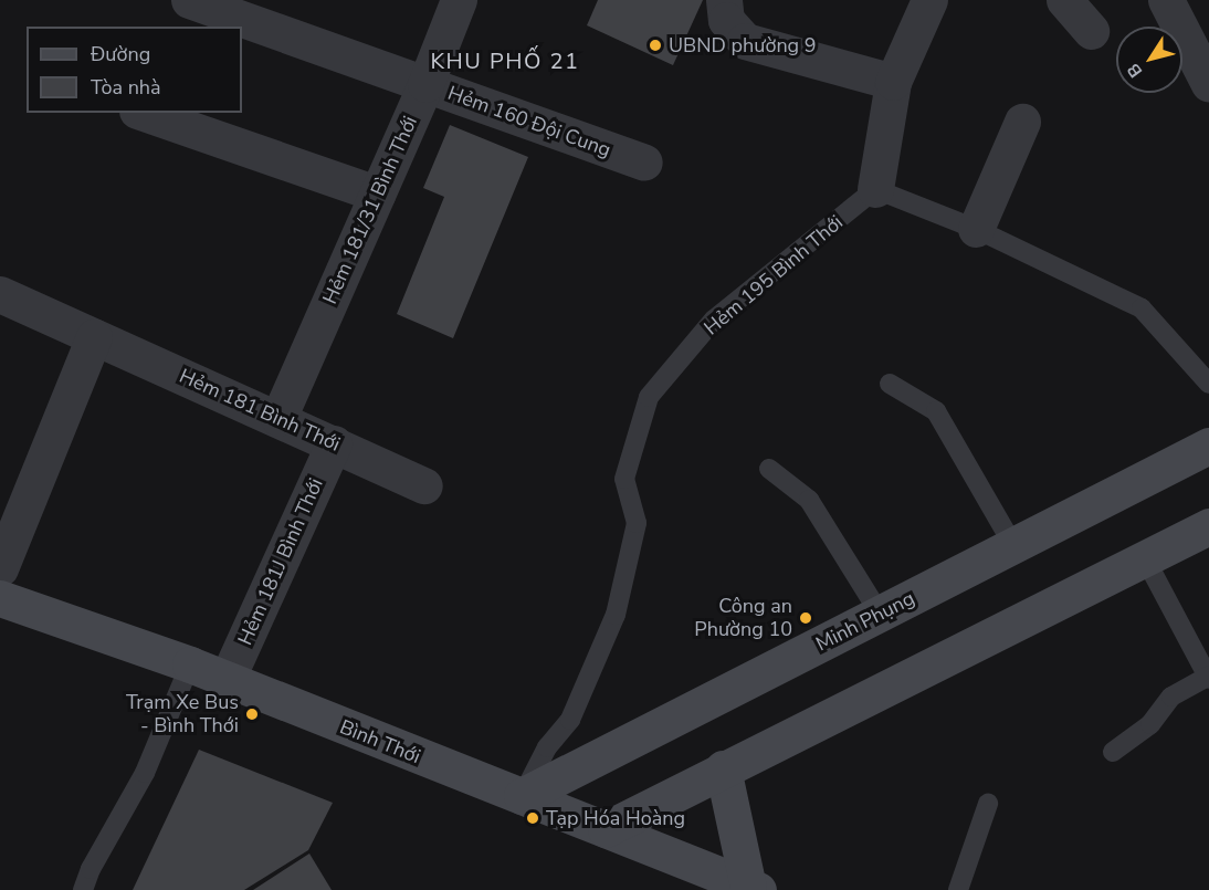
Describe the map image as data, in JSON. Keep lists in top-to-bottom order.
{
  "streets": {
    "main road": ["Minh Phụng", "Bình Thới"],
    "street": [
      "Hẻm 160 Đội Cung",
      "Hẻm 181/31 Bình Thới",
      "Hẻm 181 Bình Thới",
      "Hẻm 181J Bình Thới"
    ],
    "lane": ["Hẻm 195 Bình Thới"]
  },
  "crossings": [
    ["Hẻm 160 Đội Cung", "Hẻm 181/31 Bình Thới"],
    ["Hẻm 181/31 Bình Thới", "Hẻm 181 Bình Thới"],
    ["Hẻm 195 Bình Thới", "Minh Phụng"],
    ["Hẻm 195 Bình Thới", "Bình Thới"],
    ["Hẻm 181 Bình Thới", "Hẻm 181J Bình Thới"],
    ["Hẻm 181J Bình Thới", "Bình Thới"],
    ["Minh Phụng", "Bình Thới"]
  ],
  "districts": ["KHU PHỐ 21"],
  "places": [
    "UBND phường 9",
    "Công an Phường 10",
    "Trạm Xe Bus - Bình Thới",
    "Tạp Hóa Hoàng"
  ],
  "legend": ["Đường", "Tòa nhà"],
  "north": "bottom left"
}
